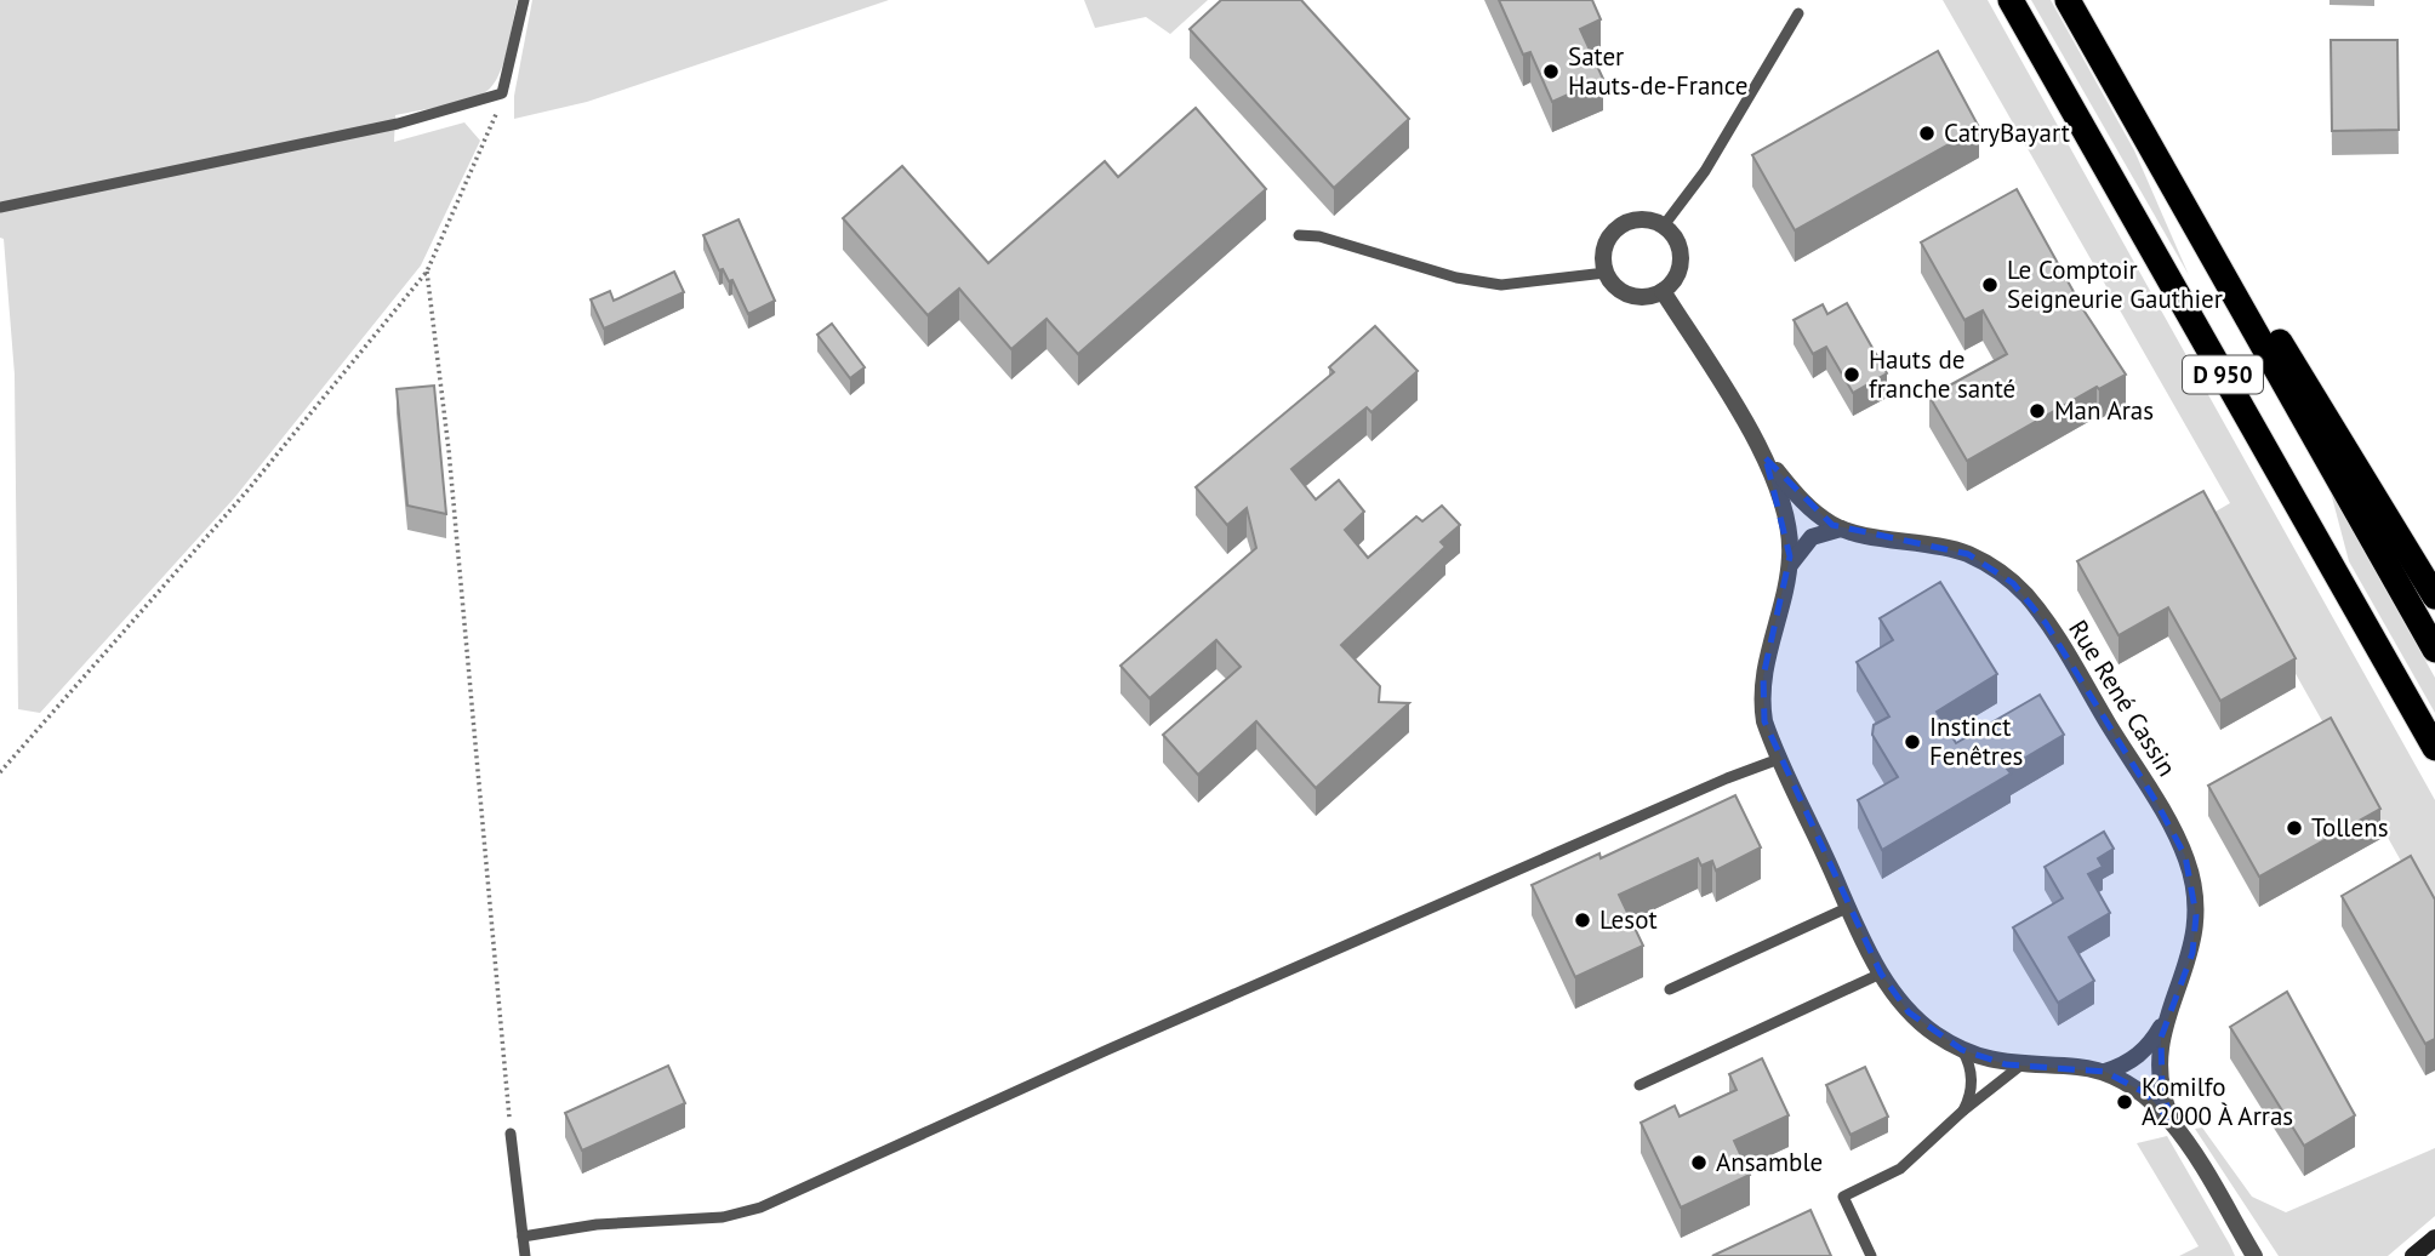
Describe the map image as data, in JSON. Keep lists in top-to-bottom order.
{
  "streets": {
    "highway": ["D 950"],
    "street": ["Rue René Cassin"]
  },
  "places": [
    "Sater Hauts-de-France",
    "CatryBayart",
    "Le Comptoir Seigneurie Gauthier",
    "Hauts de franche santé",
    "Man Aras",
    "Instinct Fenêtres",
    "Tollens",
    "Lesot",
    "Komilfo A2000 À Arras",
    "Ansamble"
  ]
}
